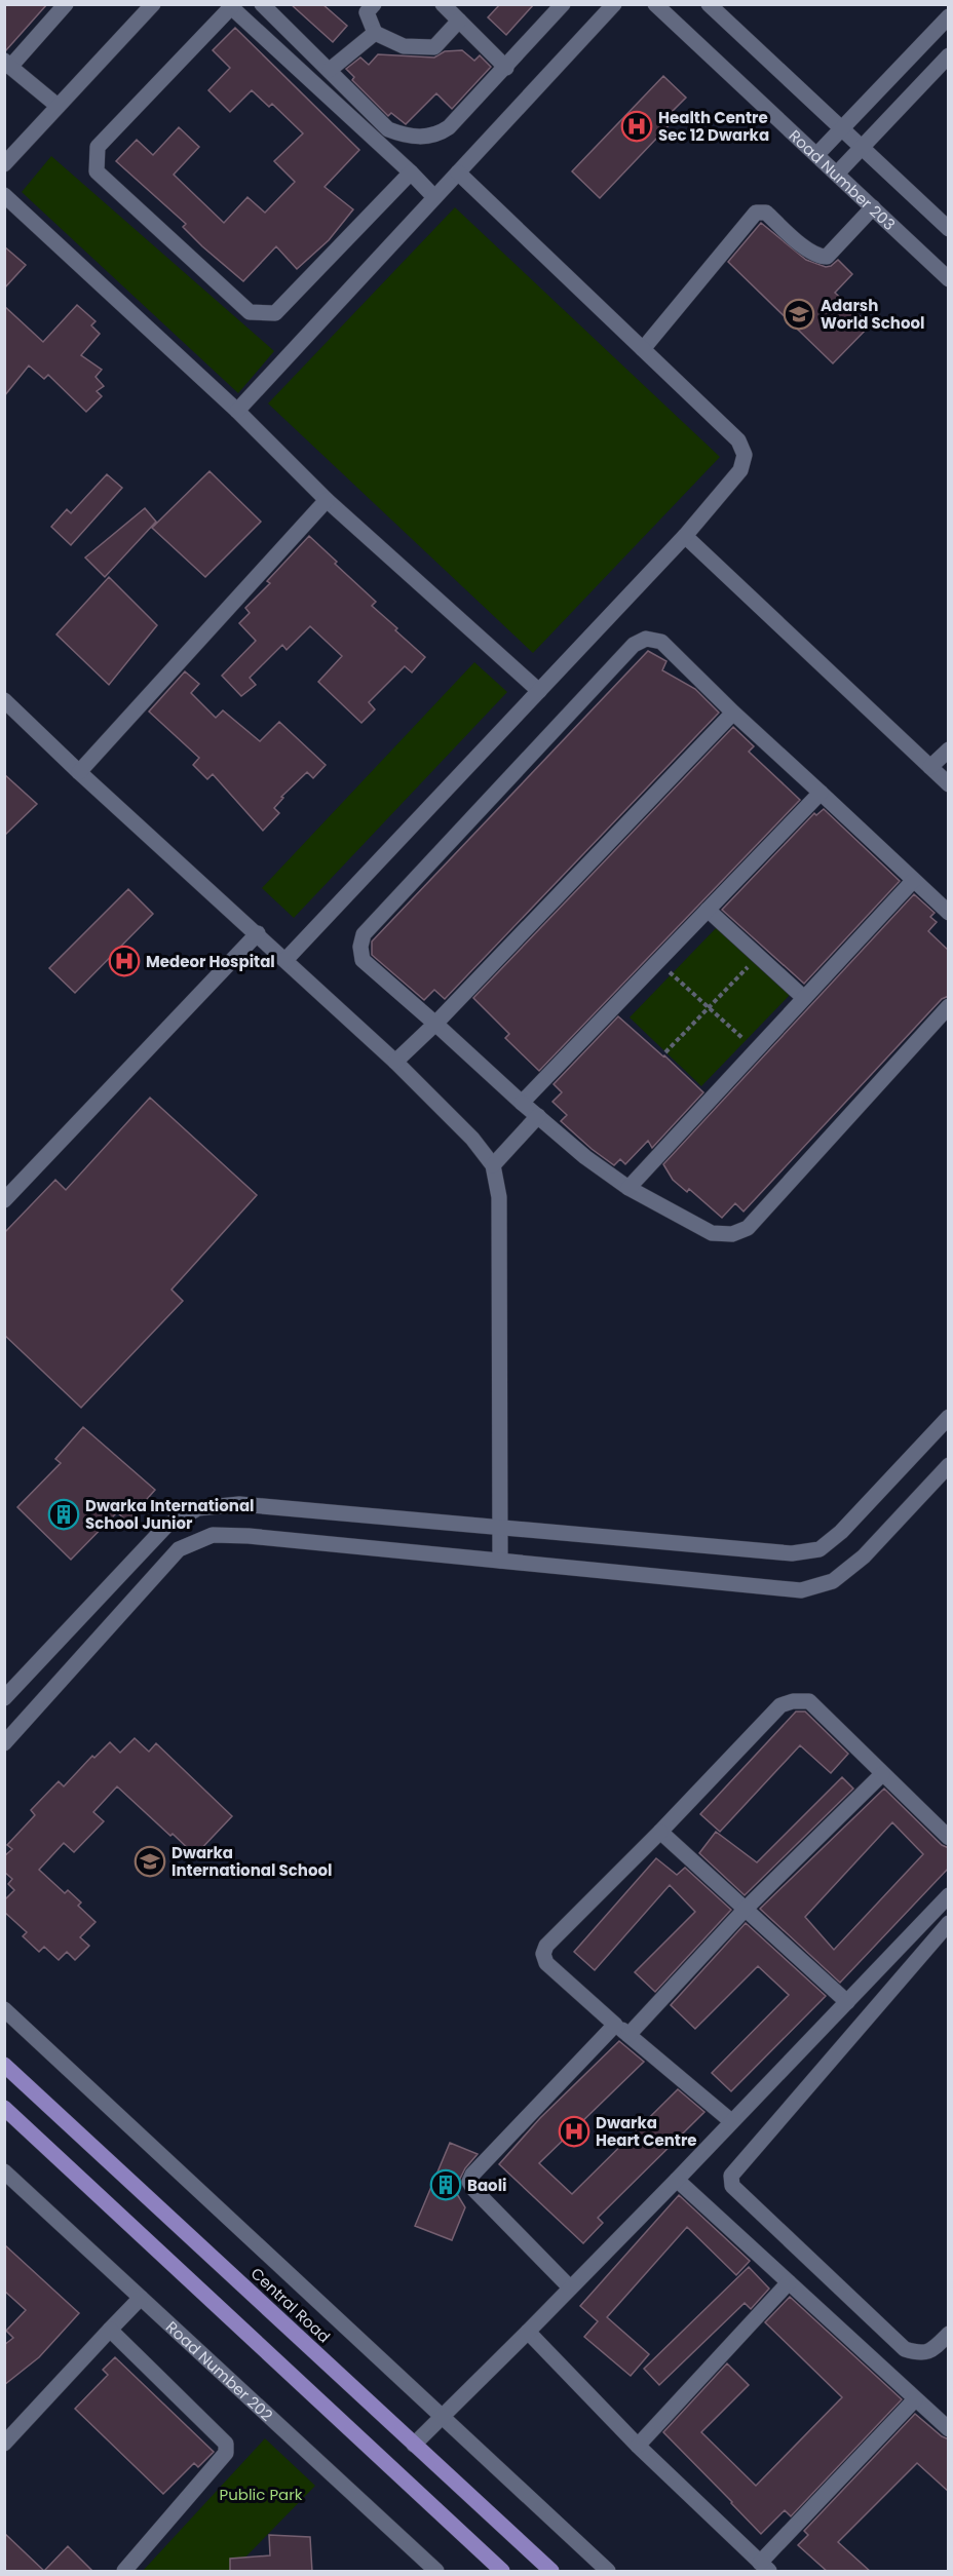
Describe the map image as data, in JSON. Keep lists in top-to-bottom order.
{
  "streets": {
    "main road": ["Central Road"],
    "street": ["Road Number 203", "Road Number 202"]
  },
  "parks": ["Public Park"],
  "places": {
    "hospital": ["Health Centre Sec 12 Dwarka", "Medeor Hospital", "Dwarka Heart Centre"],
    "school or university": ["Adarsh World School", "Dwarka International School"],
    "building": ["Dwarka International School Junior", "Baoli"]
  }
}
